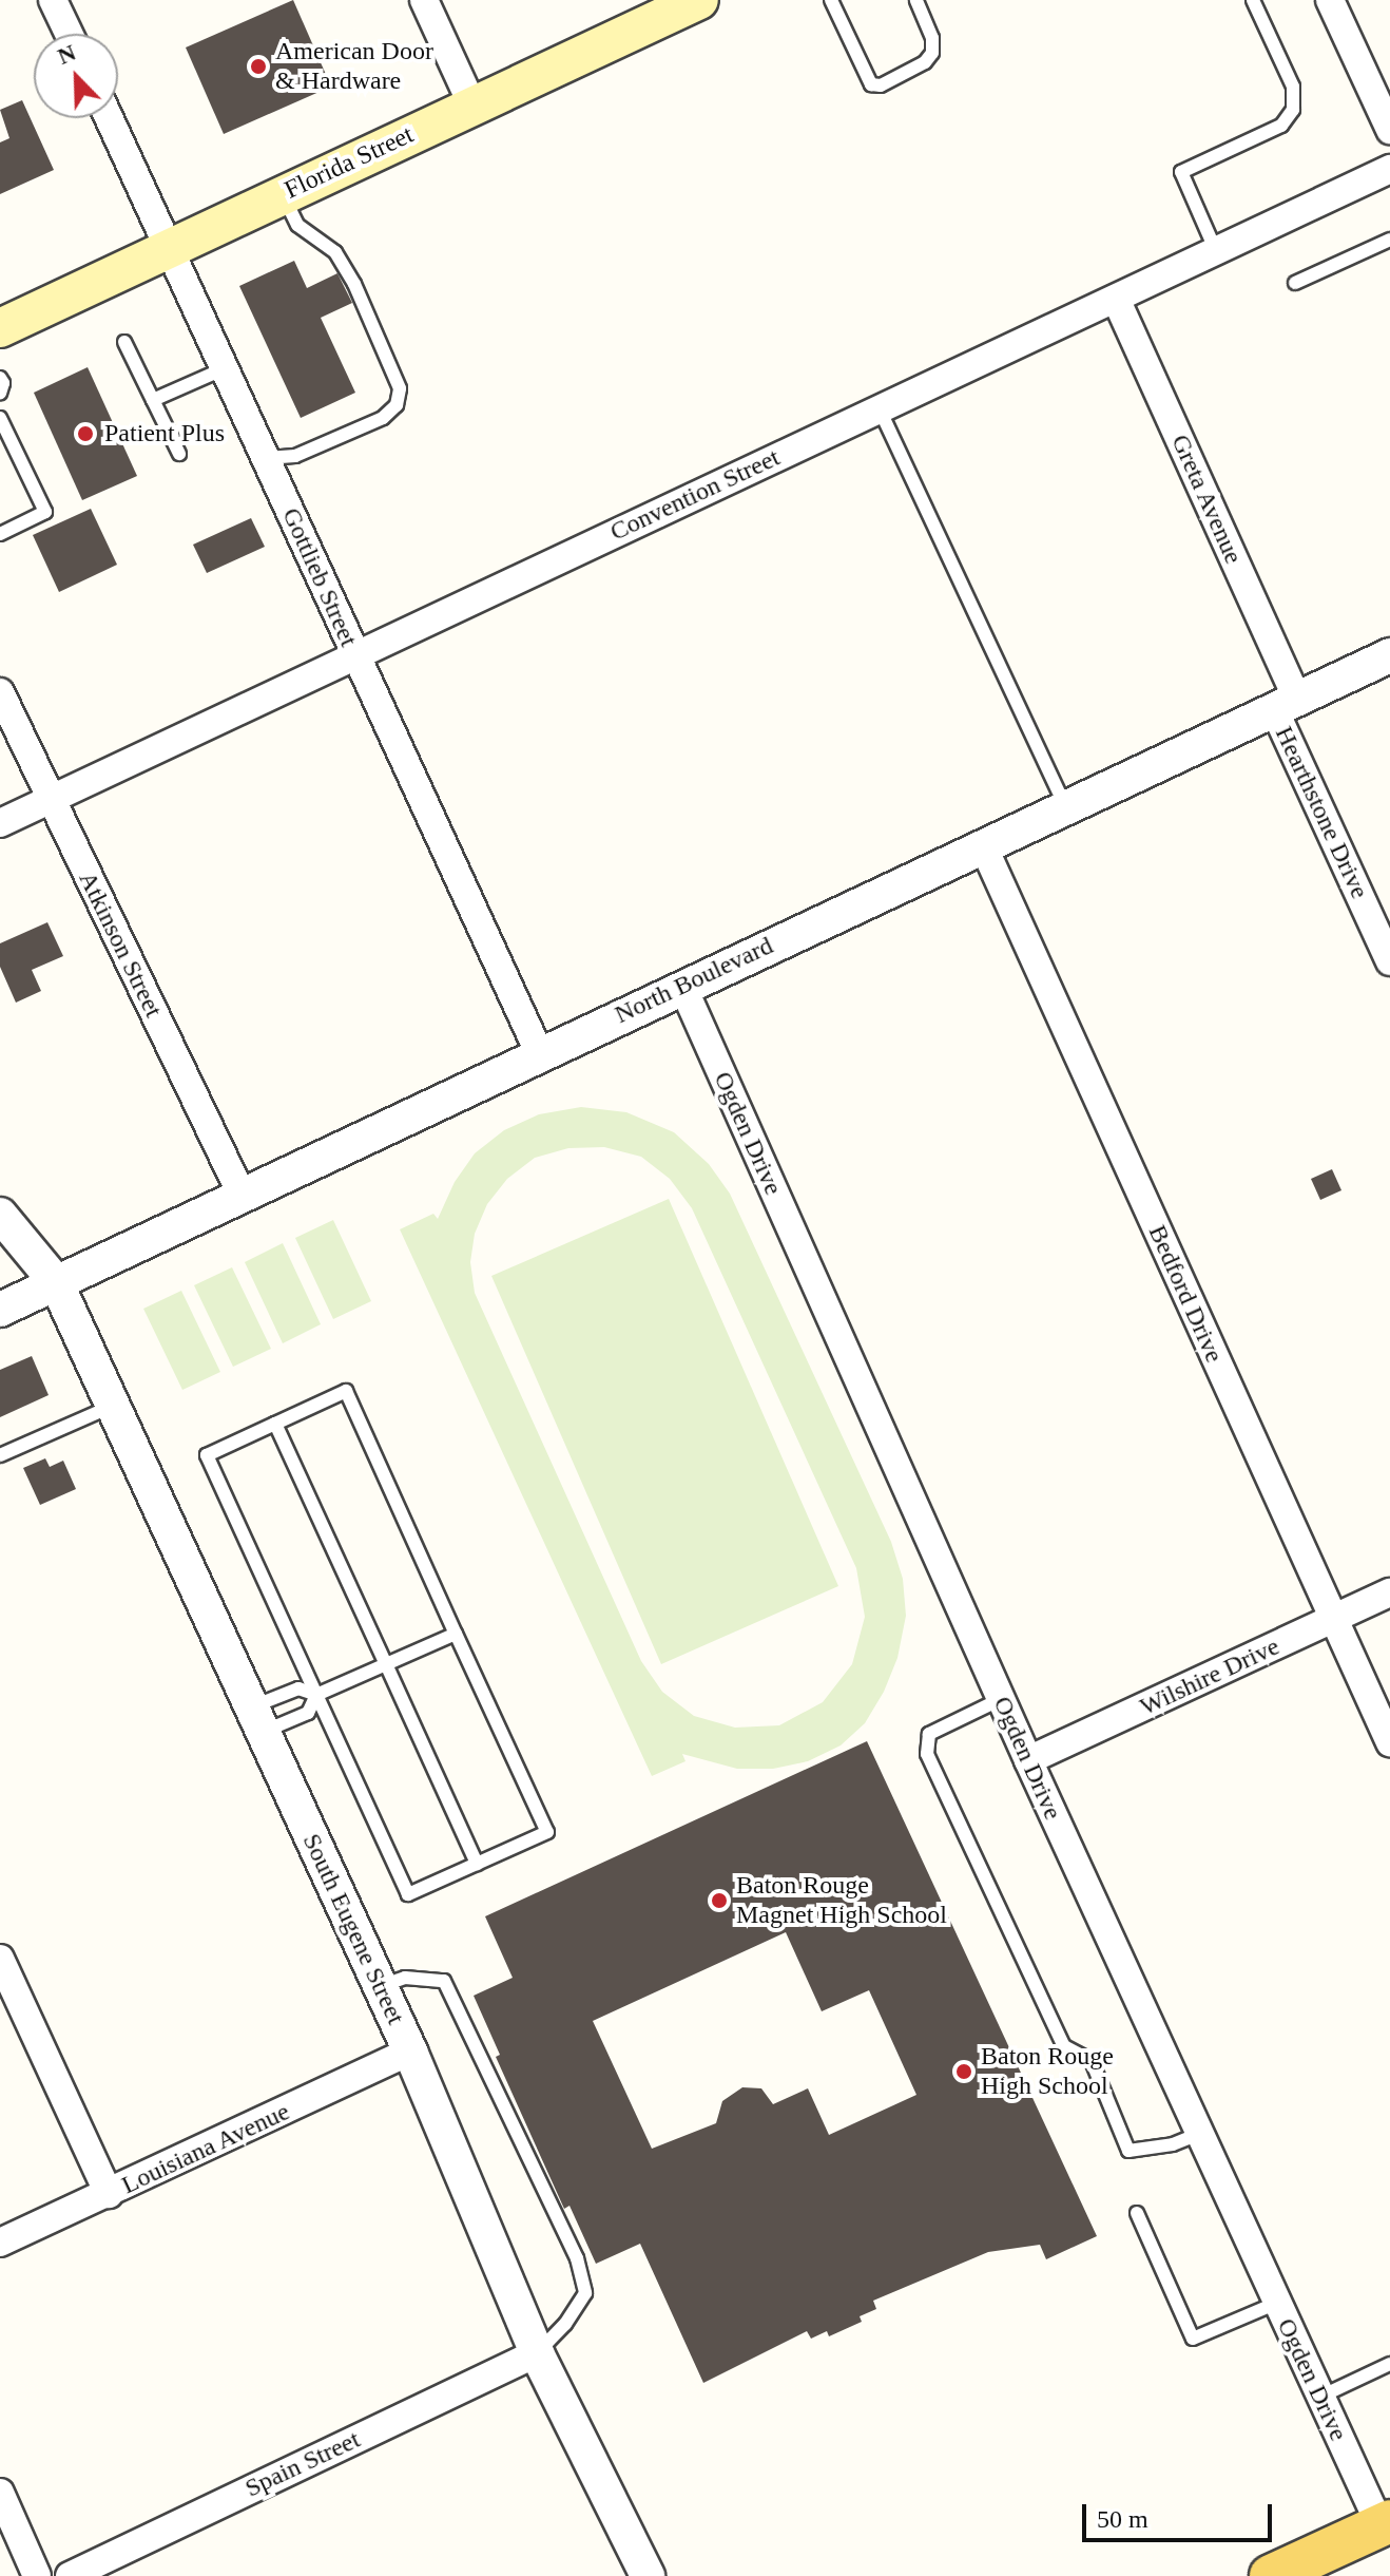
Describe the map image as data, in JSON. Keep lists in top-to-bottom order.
{
  "streets": {
    "main road": ["Florida Street"],
    "street": [
      "Convention Street",
      "Greta Avenue",
      "Gottlieb Street",
      "Hearthstone Drive",
      "Atkinson Street",
      "North Boulevard",
      "Ogden Drive",
      "Bedford Drive",
      "Wilshire Drive",
      "South Eugene Street",
      "Louisiana Avenue",
      "Spain Street"
    ]
  },
  "crossings": [
    ["Florida Street", "Gottlieb Street"],
    ["Convention Street", "Greta Avenue"],
    ["Convention Street", "Gottlieb Street"],
    ["Convention Street", "Atkinson Street"],
    ["Greta Avenue", "Hearthstone Drive"],
    ["Greta Avenue", "North Boulevard"],
    ["Gottlieb Street", "North Boulevard"],
    ["Hearthstone Drive", "North Boulevard"],
    ["Atkinson Street", "North Boulevard"],
    ["North Boulevard", "Ogden Drive"],
    ["North Boulevard", "Bedford Drive"],
    ["North Boulevard", "South Eugene Street"],
    ["Ogden Drive", "Wilshire Drive"],
    ["Bedford Drive", "Wilshire Drive"],
    ["South Eugene Street", "Louisiana Avenue"],
    ["South Eugene Street", "Spain Street"]
  ],
  "places": [
    "American Door & Hardware",
    "Patient Plus",
    "Baton Rouge Magnet High School",
    "Baton Rouge High School"
  ],
  "scale_bar": "50 m",
  "north": "top left"
}
